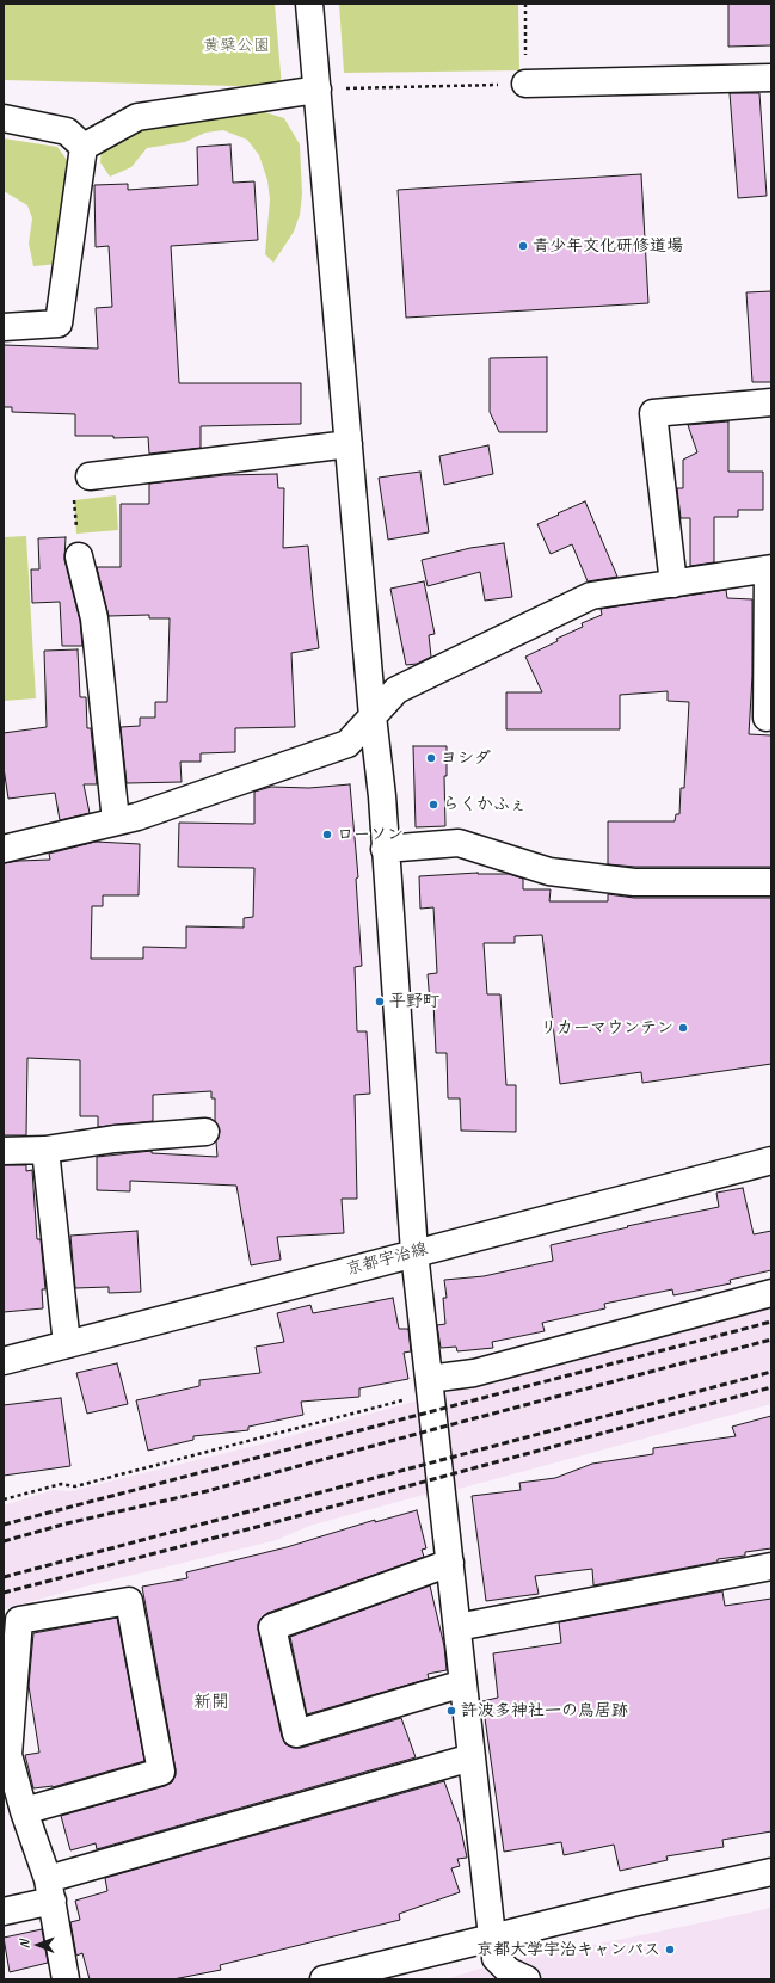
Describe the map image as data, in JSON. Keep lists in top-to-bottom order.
{
  "streets": {
    "street": ["京都宇治線"]
  },
  "districts": ["新開"],
  "parks": ["黄檗公園"],
  "places": [
    "青少年文化研修道場",
    "ヨシダ",
    "らくかふぇ",
    "ローソン",
    "平野町",
    "リカーマウンテン",
    "許波多神社一の鳥居跡",
    "京都大学宇治キャンパス"
  ],
  "north": "left"
}
